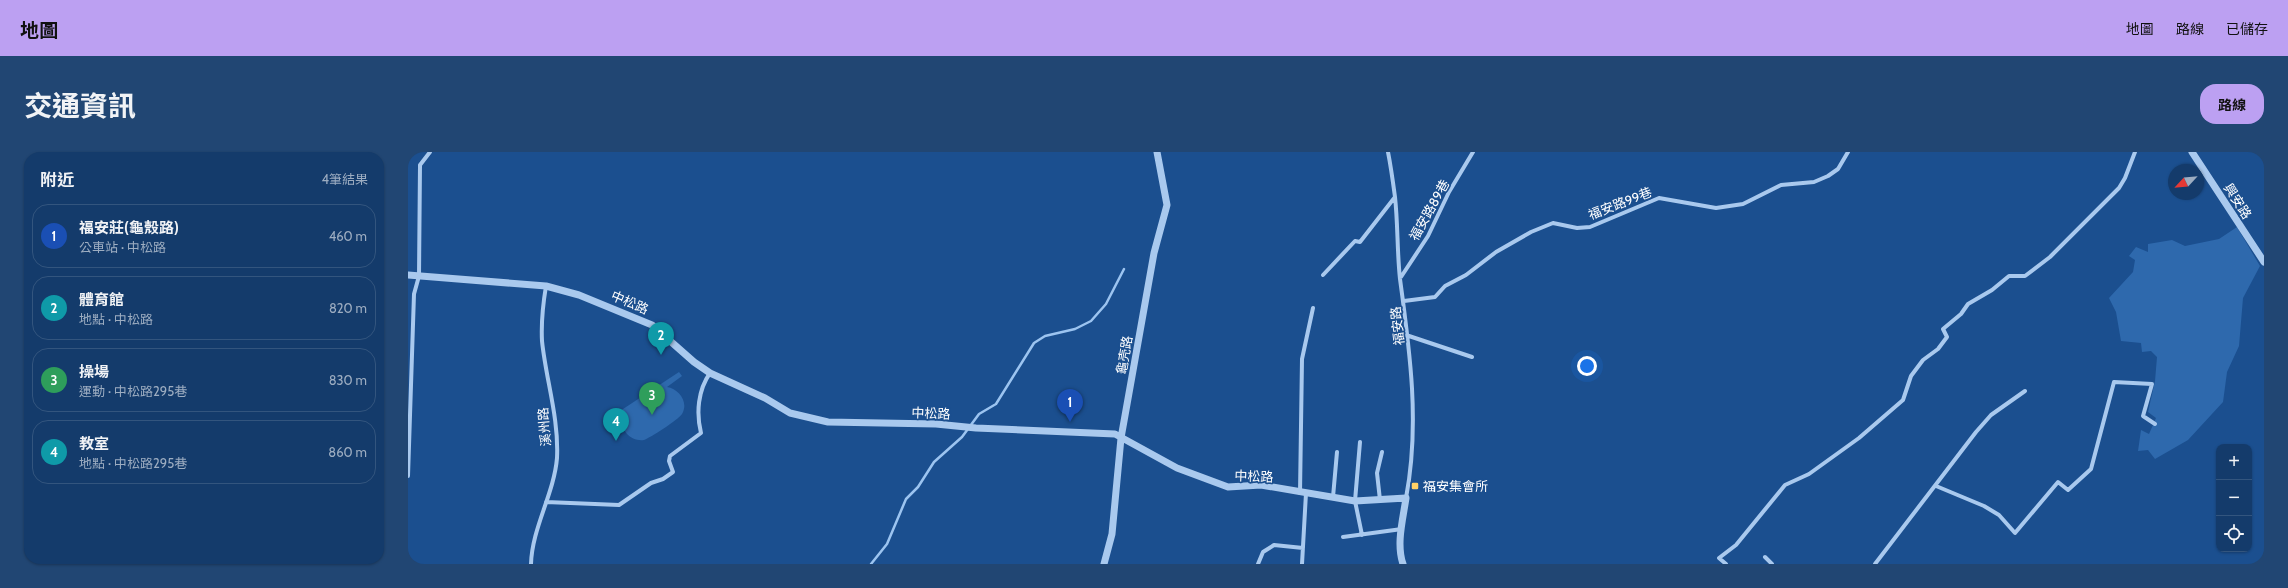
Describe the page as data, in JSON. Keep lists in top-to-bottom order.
{
  "streets": {
    "street": [
      "興安路",
      "福安路99巷",
      "福安路89巷",
      "中松路",
      "福安路",
      "龜壳路",
      "溪州路"
    ]
  },
  "crossings": [
    ["福安路99巷", "福安路"],
    ["福安路89巷", "福安路"],
    ["中松路", "福安路"],
    ["中松路", "龜壳路"],
    ["中松路", "溪州路"]
  ],
  "places": {
    "transit": ["福安集會所"]
  },
  "north": "bottom left",
  "page": {
    "header": "地圖",
    "nav": ["地圖", "路線", "已儲存"],
    "title": "交通資訊",
    "buttons": "路線",
    "heading": ["附近", "4筆結果"],
    "list": [
      {
        "mark": "1",
        "name": "福安莊(龜殼路)",
        "note": "公車站 · 中松路",
        "value": "460 m"
      },
      {
        "mark": "2",
        "name": "體育館",
        "note": "地點 · 中松路",
        "value": "820 m"
      },
      {
        "mark": "3",
        "name": "操場",
        "note": "運動 · 中松路295巷",
        "value": "830 m"
      },
      {
        "mark": "4",
        "name": "教室",
        "note": "地點 · 中松路295巷",
        "value": "860 m"
      }
    ],
    "pins": [
      "2",
      "3",
      "1",
      "4"
    ],
    "map_buttons": ["+", "−"]
  }
}
